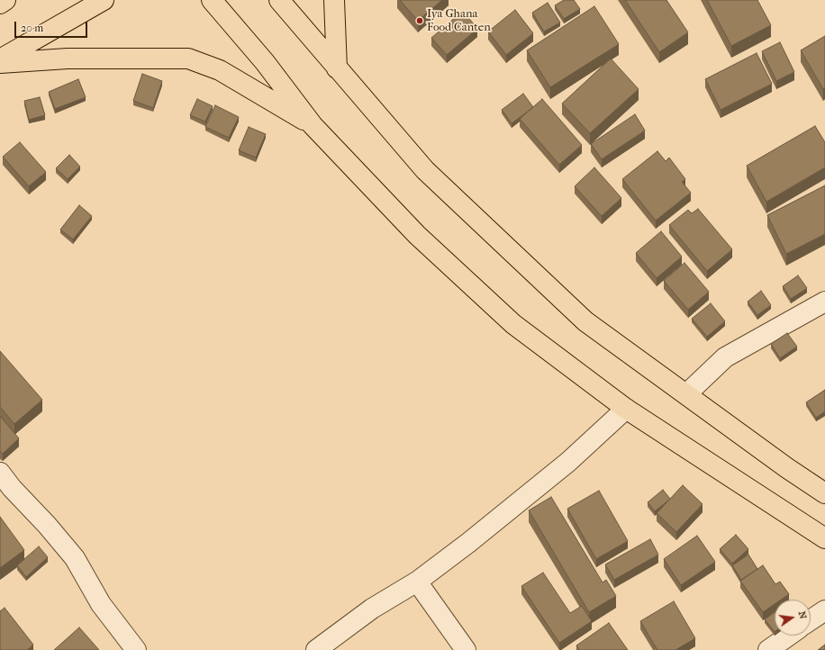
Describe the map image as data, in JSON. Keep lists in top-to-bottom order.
{
  "places": ["Iya Ghana Food Canten"],
  "scale_bar": "20 m",
  "north": "right"
}
